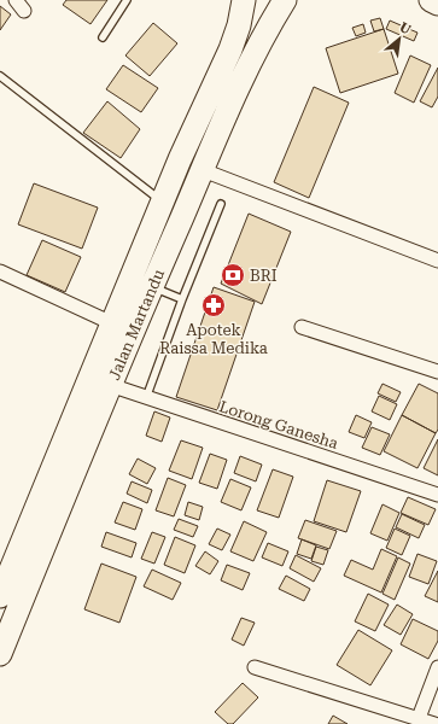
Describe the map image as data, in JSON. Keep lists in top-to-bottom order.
{
  "streets": {
    "highway": ["Jalan Martandu"],
    "street": ["Lorong Ganesha"]
  },
  "crossings": [
    ["Jalan Martandu", "Lorong Ganesha"]
  ],
  "places": {
    "bank": ["BRI"],
    "pharmacy": ["Apotek Raissa Medika"]
  },
  "north": "top right"
}
